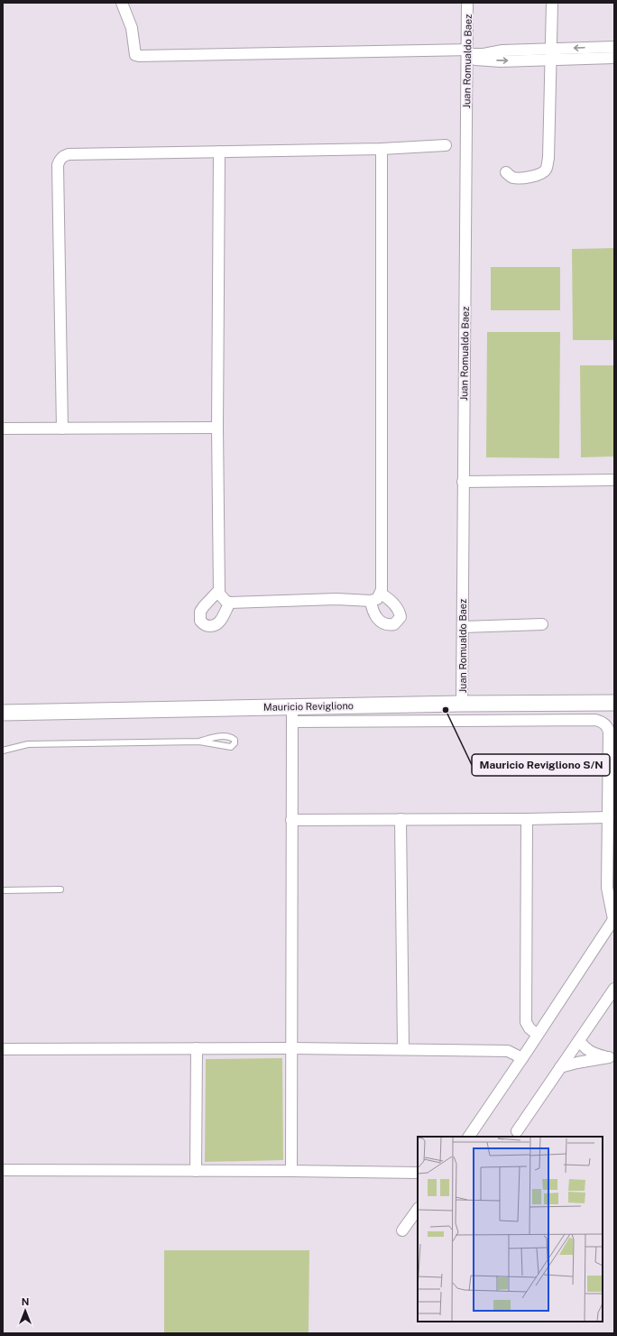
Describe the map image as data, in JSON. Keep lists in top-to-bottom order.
{
  "streets": {
    "main road": ["Mauricio Revigliono"],
    "street": ["Juan Romualdo Baez"]
  },
  "crossings": [
    ["Juan Romualdo Baez", "Mauricio Revigliono"]
  ],
  "places": ["Mauricio Revigliono S/N"],
  "north": "top"
}
